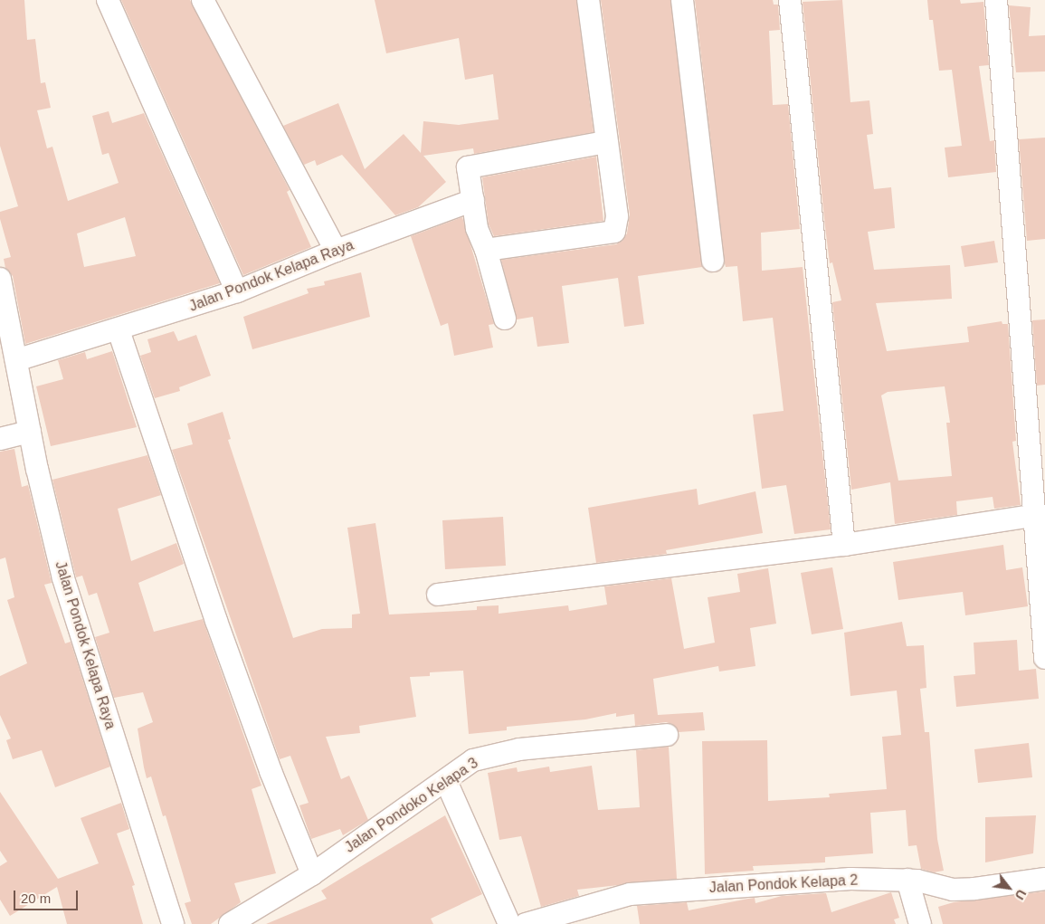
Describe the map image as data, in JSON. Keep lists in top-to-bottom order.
{
  "streets": {
    "street": ["Jalan Pondok Kelapa Raya", "Jalan Pondoko Kelapa 3", "Jalan Pondok Kelapa 2"]
  },
  "scale_bar": "20 m",
  "north": "bottom right"
}
